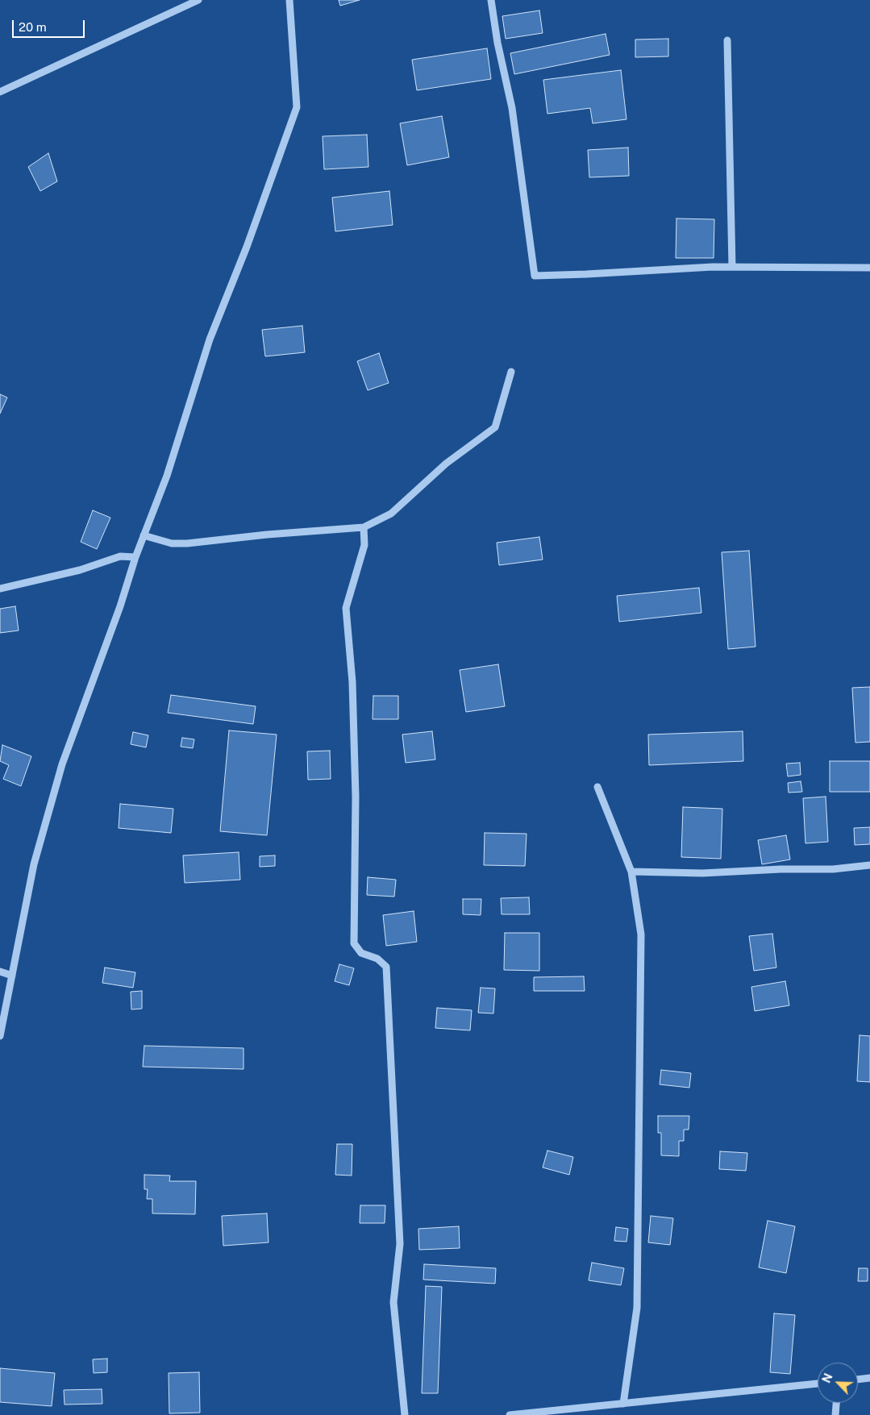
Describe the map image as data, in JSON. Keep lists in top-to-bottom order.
{
  "scale_bar": "20 m",
  "north": "top left"
}
